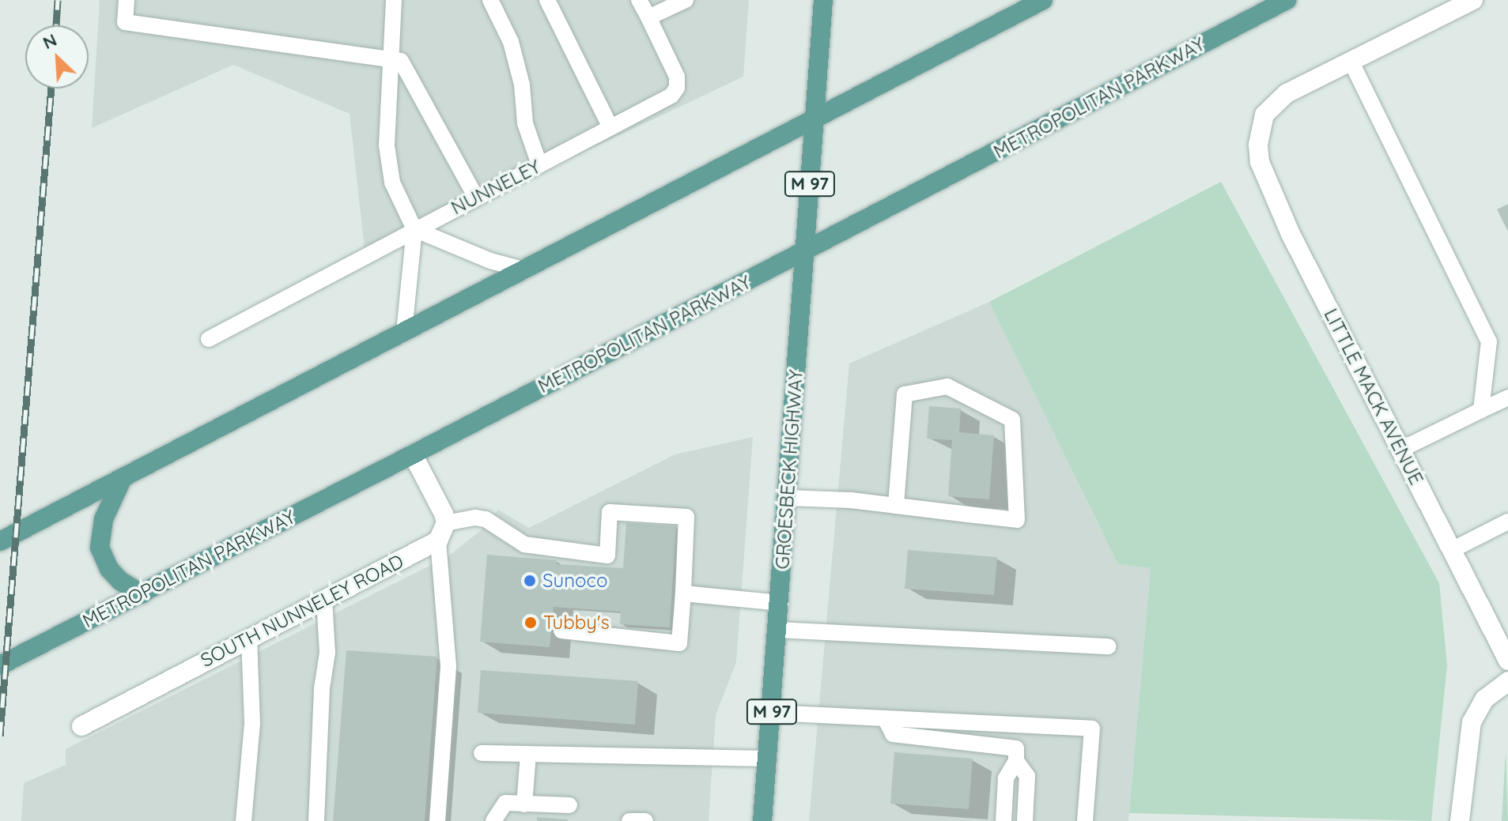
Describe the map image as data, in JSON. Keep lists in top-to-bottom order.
{
  "streets": {
    "main road": ["METROPOLITAN PARKWAY", "M 97", "GROESBECK HIGHWAY"],
    "street": ["LITTLE MACK AVENUE", "SOUTH NUNNELEY ROAD"],
    "lane": ["NUNNELEY"]
  },
  "crossings": [
    ["METROPOLITAN PARKWAY", "GROESBECK HIGHWAY"],
    ["M 97", "GROESBECK HIGHWAY"]
  ],
  "places": ["Sunoco", "Tubby's"],
  "north": "top left"
}
